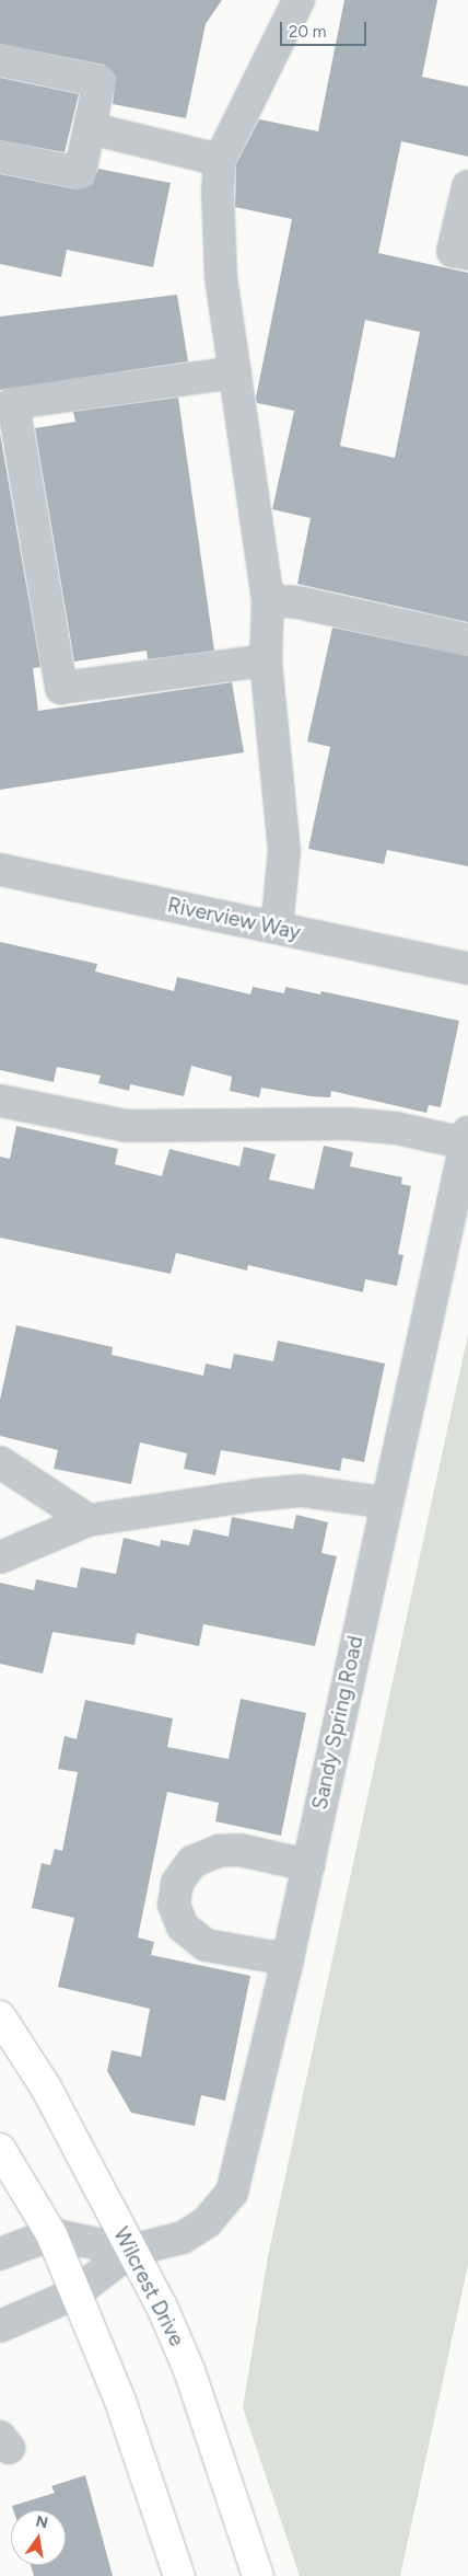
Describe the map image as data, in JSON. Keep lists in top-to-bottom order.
{
  "streets": {
    "main road": ["Wilcrest Drive"],
    "street": ["Riverview Way", "Sandy Spring Road"]
  },
  "crossings": [
    ["Sandy Spring Road", "Wilcrest Drive"]
  ],
  "scale_bar": "20 m",
  "north": "top"
}
